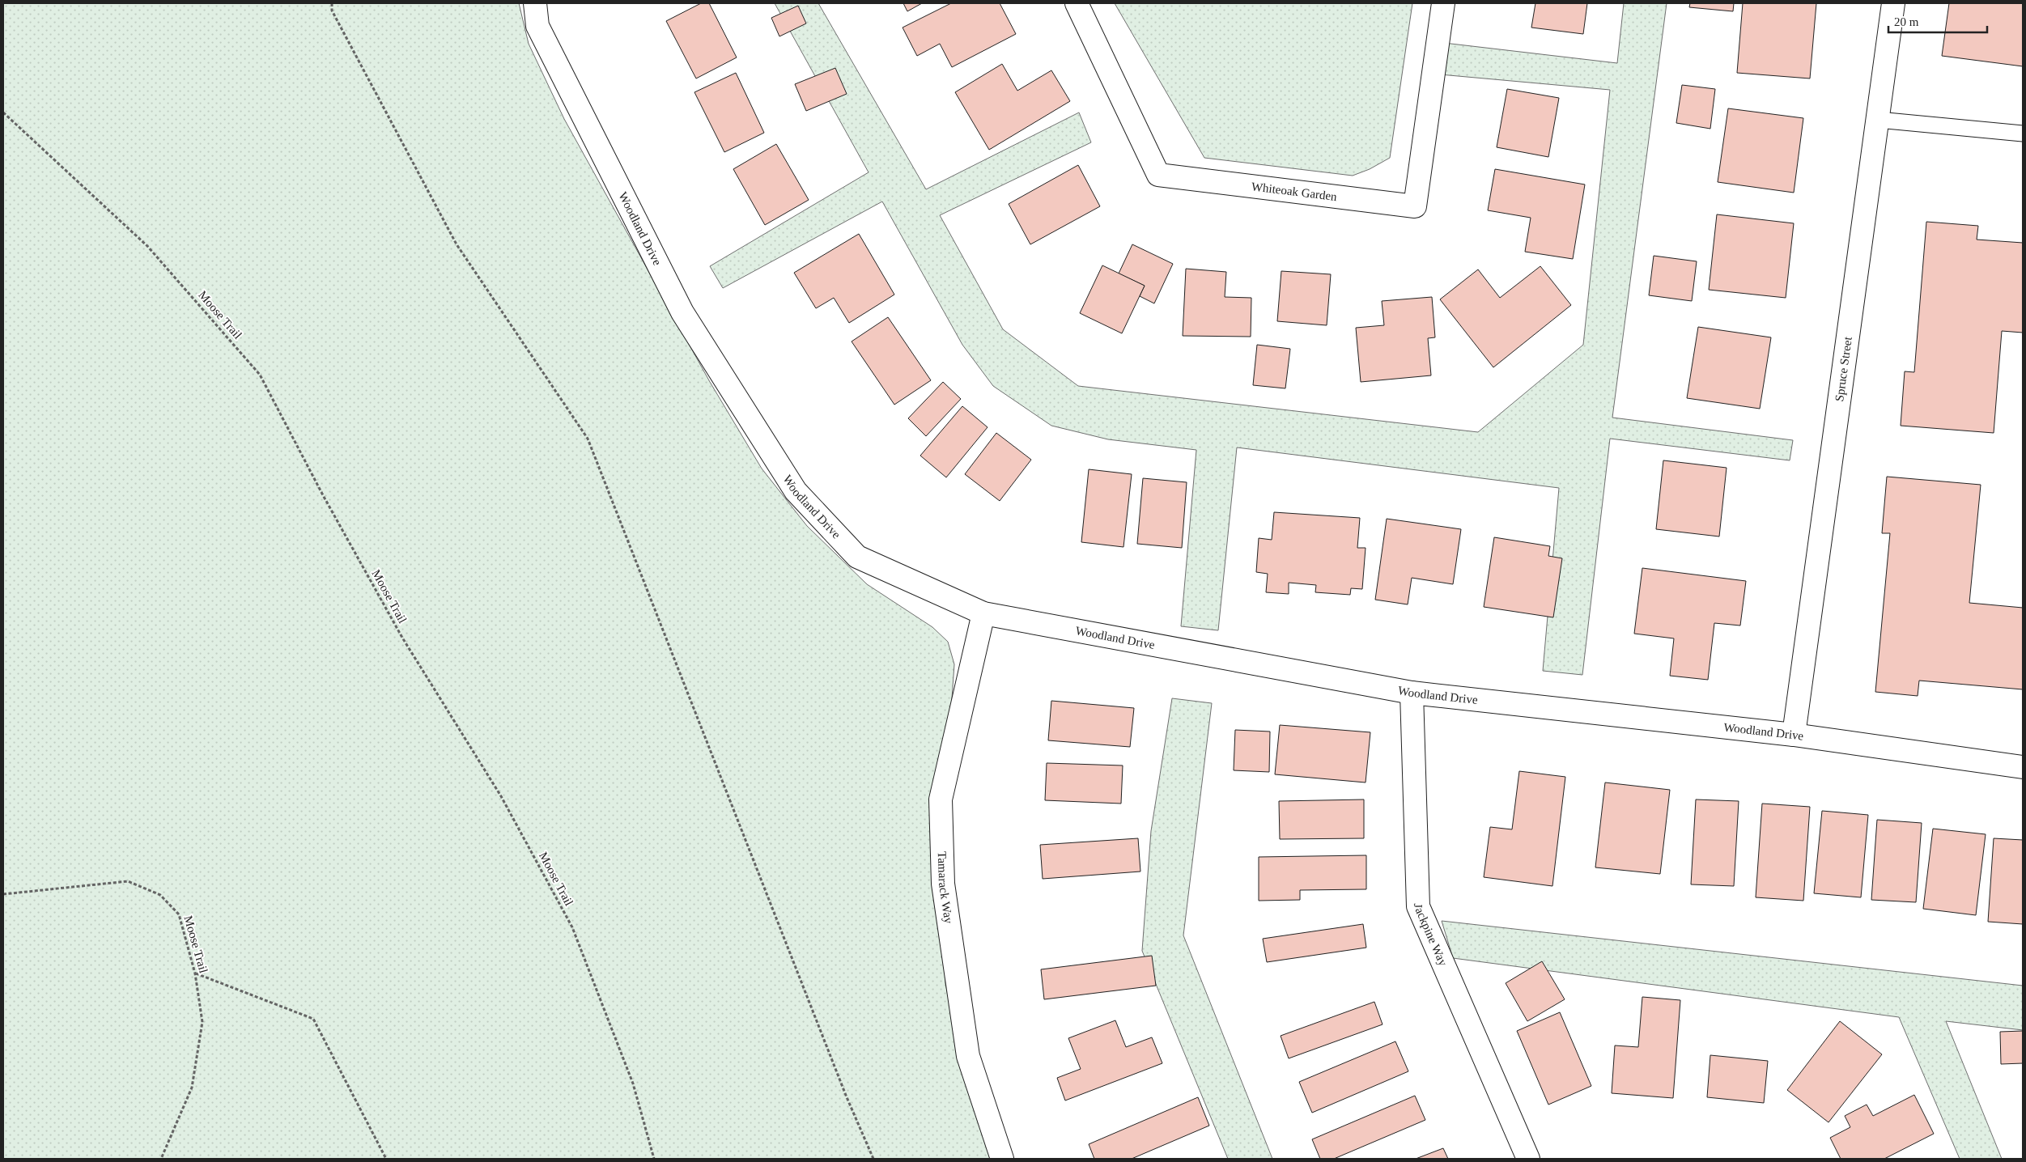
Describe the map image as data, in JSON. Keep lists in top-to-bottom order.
{
  "streets": {
    "street": [
      "Whiteoak Garden",
      "Woodland Drive",
      "Spruce Street",
      "Tamarack Way",
      "Jackpine Way"
    ],
    "path": ["Moose Trail"]
  },
  "crossings": [
    ["Woodland Drive", "Spruce Street"],
    ["Woodland Drive", "Tamarack Way"],
    ["Woodland Drive", "Jackpine Way"]
  ],
  "scale_bar": "20 m"
}
